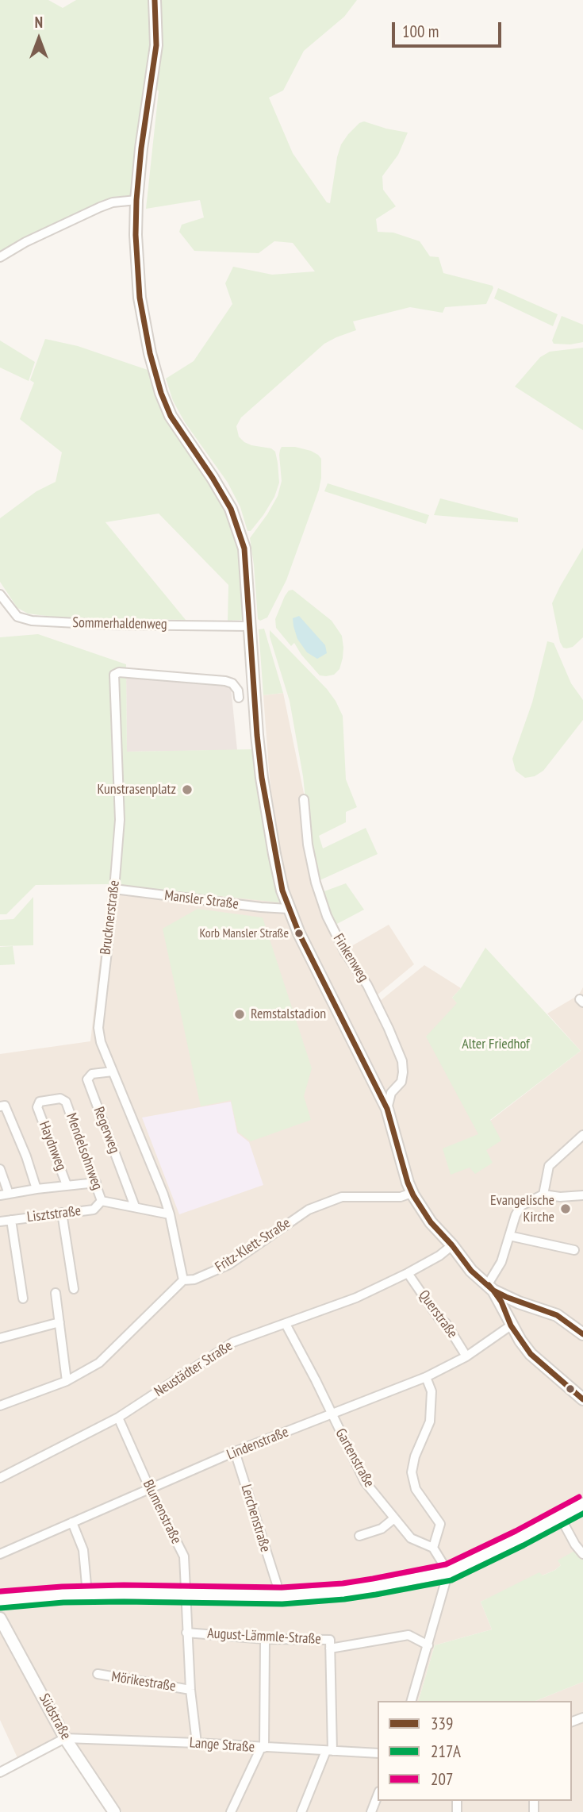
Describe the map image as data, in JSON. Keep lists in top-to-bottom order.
{
  "streets": {
    "street": [
      "Sommerhaldenweg",
      "Mansler Straße",
      "Brucknerstraße",
      "Finkenweg",
      "Regerweg",
      "Haydnweg",
      "Mendelsohnweg",
      "Lisztstraße",
      "Fritz-Klett-Straße",
      "Querstraße",
      "Neustädter Straße",
      "Lindenstraße",
      "Gartenstraße",
      "Blumenstraße",
      "Lerchenstraße",
      "August-Lämmle-Straße",
      "Mörikestraße",
      "Südstraße",
      "Lange Straße"
    ]
  },
  "crossings": [
    ["Mansler Straße", "Brucknerstraße"],
    ["Brucknerstraße", "Regerweg"],
    ["Brucknerstraße", "Fritz-Klett-Straße"],
    ["Haydnweg", "Mendelsohnweg"],
    ["Mendelsohnweg", "Lisztstraße"],
    ["Querstraße", "Neustädter Straße"],
    ["Querstraße", "Lindenstraße"],
    ["Neustädter Straße", "Gartenstraße"],
    ["Neustädter Straße", "Blumenstraße"],
    ["Lindenstraße", "Gartenstraße"],
    ["Lindenstraße", "Blumenstraße"],
    ["Lindenstraße", "Lerchenstraße"],
    ["Blumenstraße", "August-Lämmle-Straße"],
    ["Blumenstraße", "Mörikestraße"],
    ["Blumenstraße", "Lange Straße"],
    ["Südstraße", "Lange Straße"]
  ],
  "parks": ["Alter Friedhof"],
  "places": [
    "Kunstrasenplatz",
    "Korb Mansler Straße",
    "Remstalstadion",
    "Evangelische Kirche"
  ],
  "lines": ["transit line 339", "transit line 207", "transit line 217A"],
  "legend": ["339", "217A", "207"],
  "scale_bar": "100 m",
  "north": "top"
}
